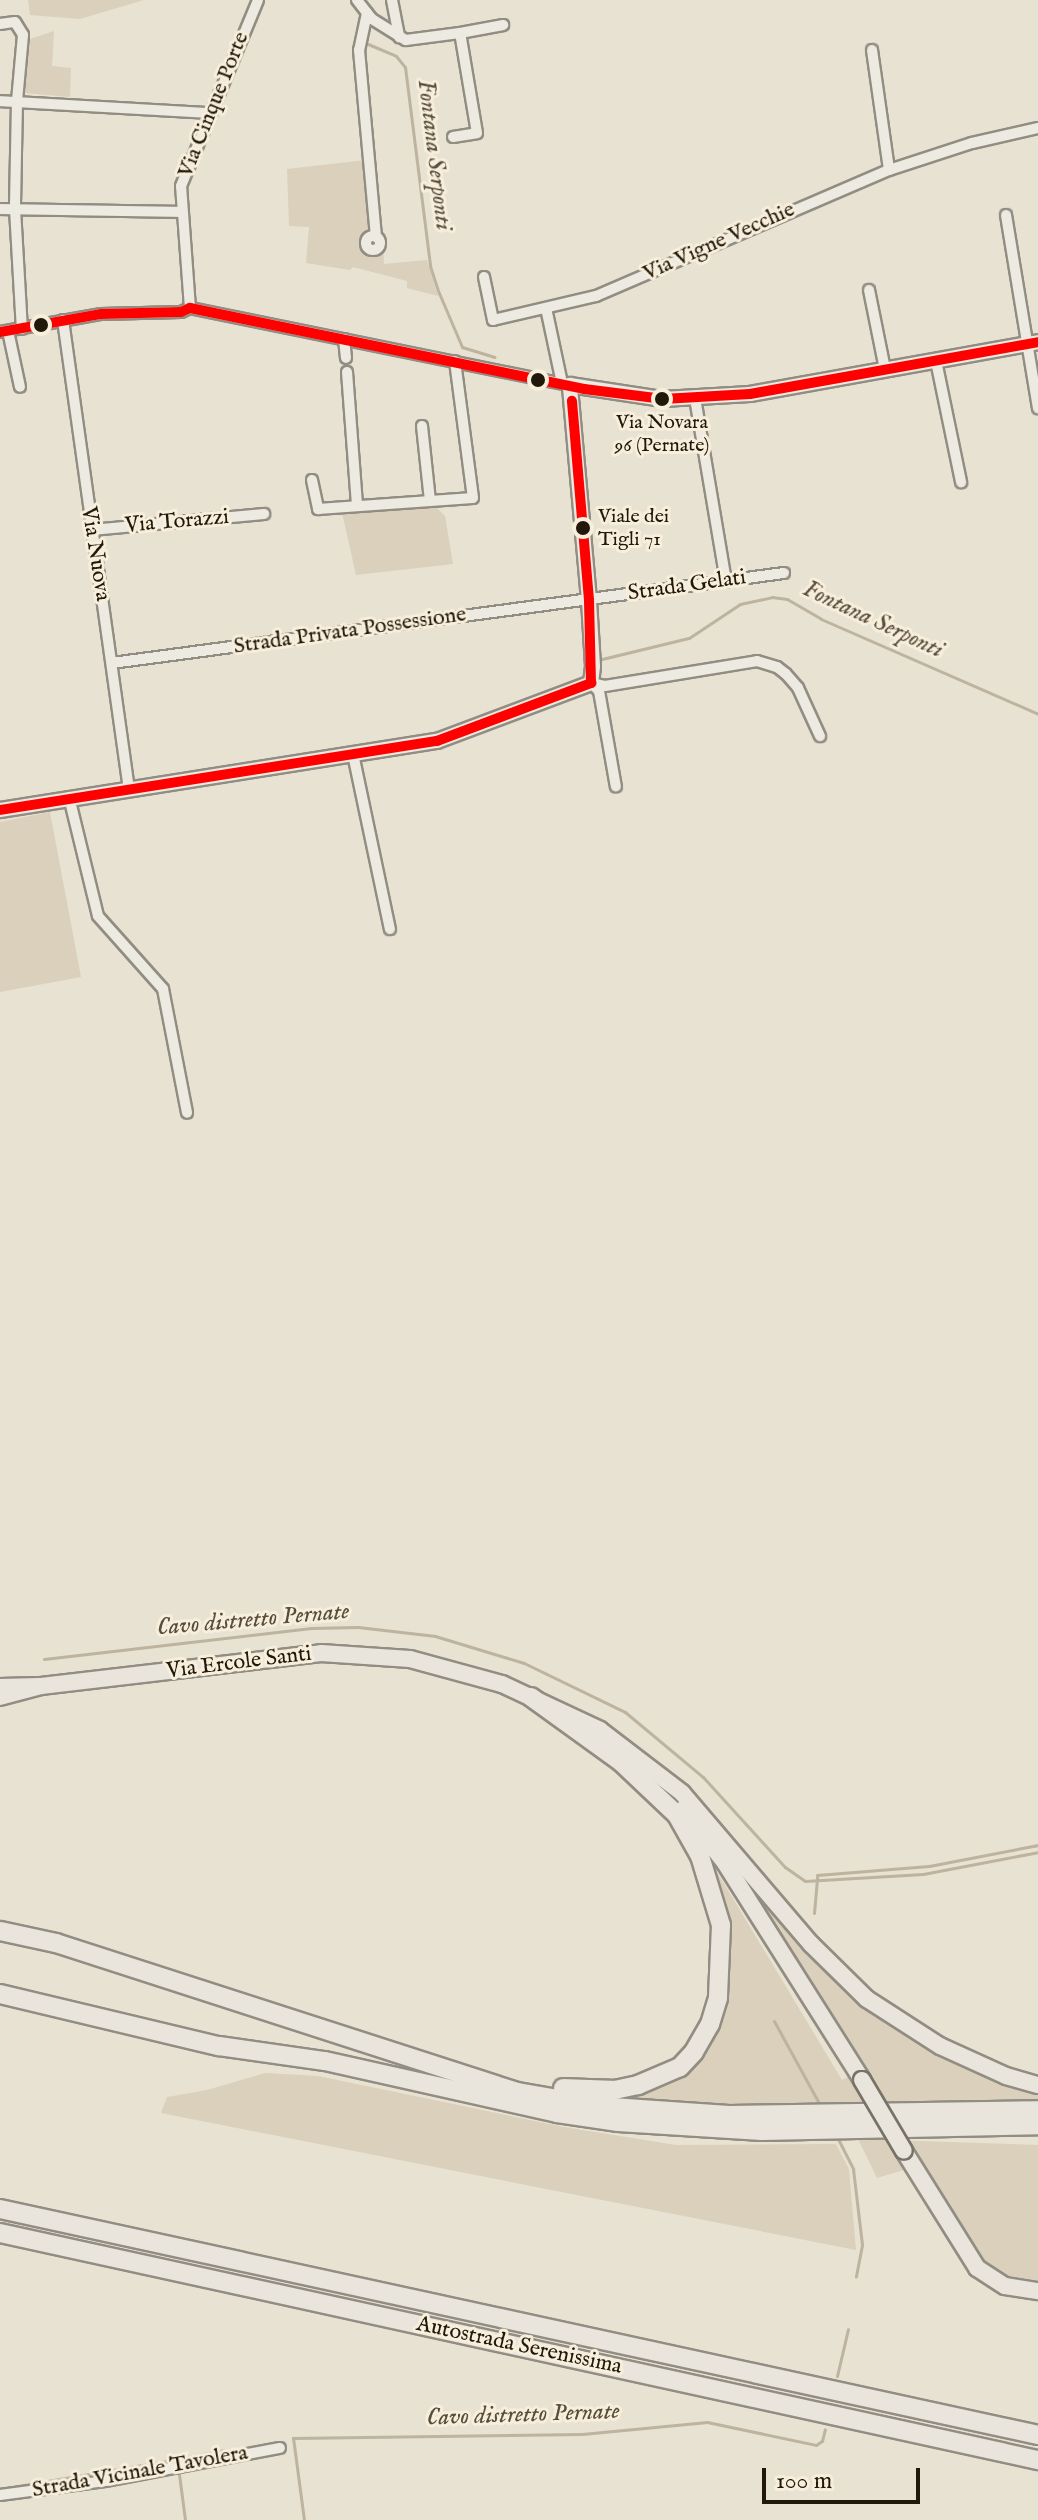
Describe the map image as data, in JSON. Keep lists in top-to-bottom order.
{
  "streets": {
    "highway": ["Autostrada Serenissima"],
    "main road": ["Via Ercole Santi"],
    "street": [
      "Via Cinque Porte",
      "Via Vigne Vecchie",
      "Via Torazzi",
      "Via Nuova",
      "Strada Gelati",
      "Strada Privata Possessione",
      "Strada Vicinale Tavolera"
    ]
  },
  "crossings": [
    ["Via Torazzi", "Via Nuova"],
    ["Via Nuova", "Strada Privata Possessione"],
    ["Strada Gelati", "Strada Privata Possessione"]
  ],
  "water": ["Fontana Serponti", "Cavo distretto Pernate"],
  "places": ["Via Novara 96 (Pernate)", "Viale dei Tigli 71"],
  "scale_bar": "100 m"
}
